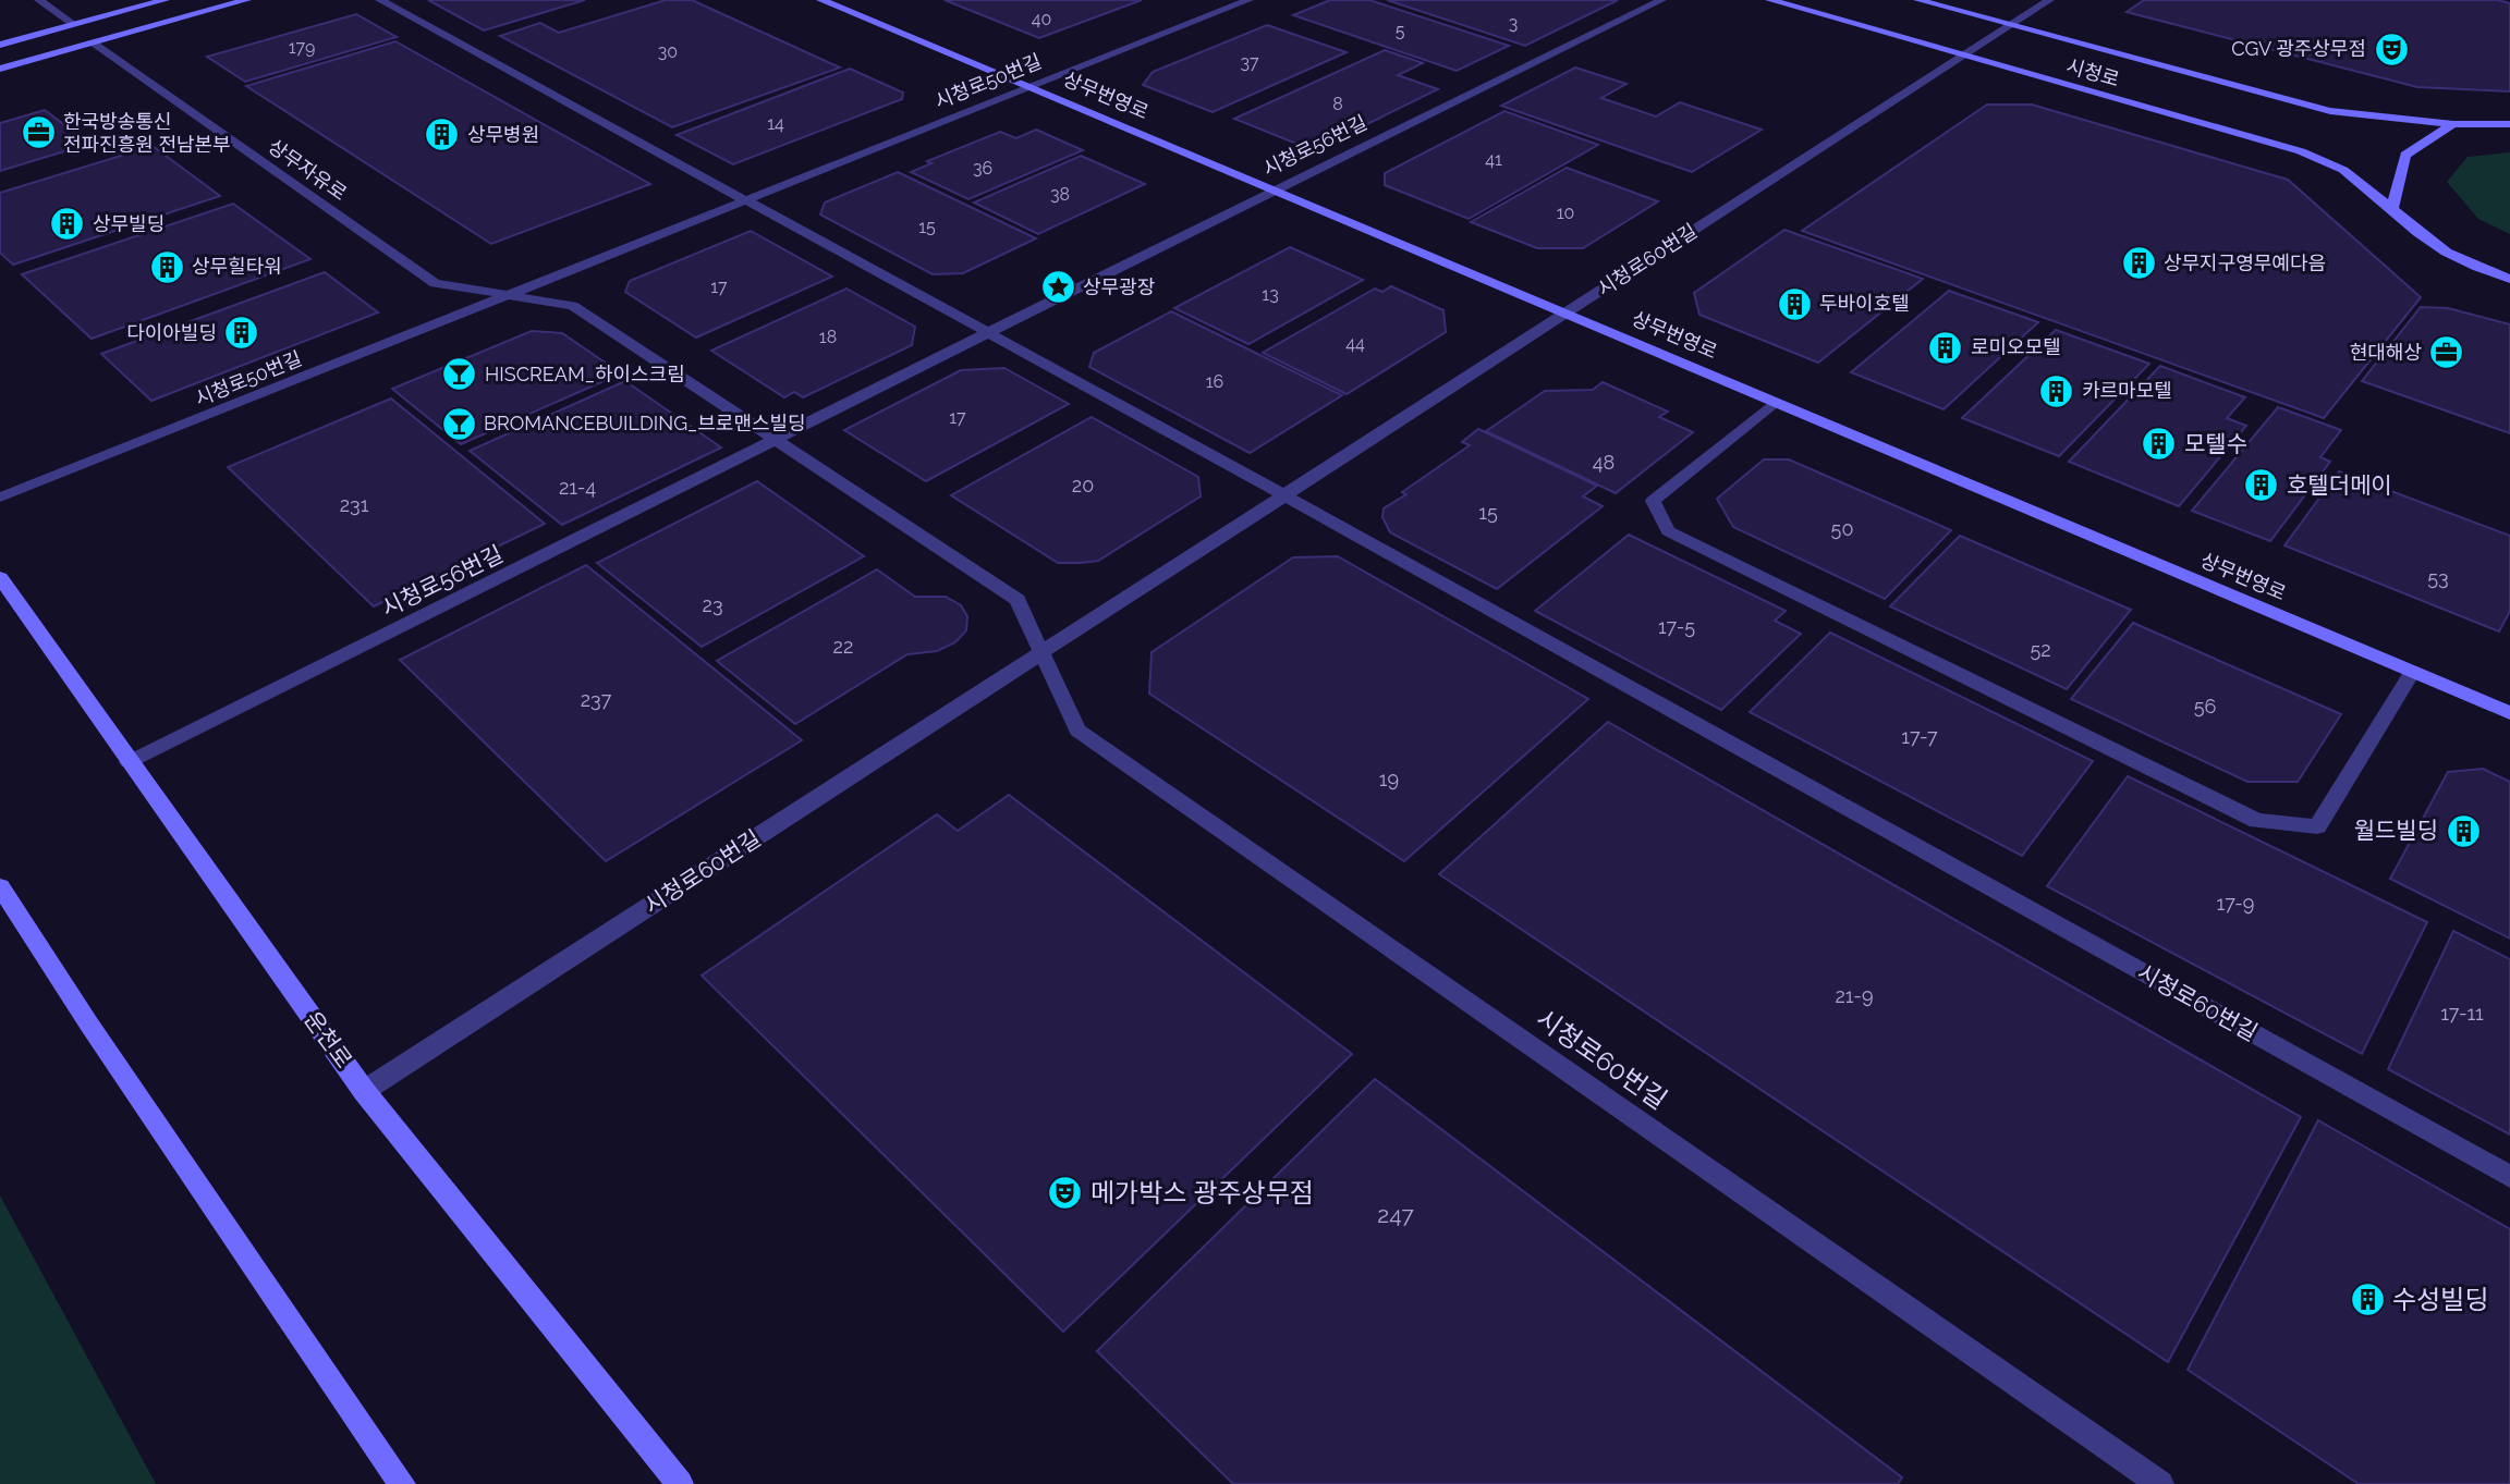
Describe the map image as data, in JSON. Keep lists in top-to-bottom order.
{
  "streets": {
    "street": [
      "시청로",
      "시청로50번길",
      "상무번영로",
      "시청로56번길",
      "상무자유로",
      "시청로60번길",
      "운천로"
    ]
  },
  "crossings": [
    ["시청로", "시청로60번길"],
    ["시청로50번길", "상무번영로"],
    ["시청로50번길", "상무자유로"],
    ["상무번영로", "시청로56번길"],
    ["상무번영로", "시청로60번길"],
    ["시청로56번길", "운천로"],
    ["시청로60번길", "운천로"]
  ],
  "places": {
    "theatre": ["CGV 광주상무점", "메가박스 광주상무점"],
    "office": ["한국방송통신 전파진흥원 전남본부", "현대해상"],
    "building": [
      "상무병원",
      "상무빌딩",
      "상무지구영무예다음",
      "상무힐타워",
      "두바이호텔",
      "다이아빌딩",
      "로미오모텔",
      "카르마모텔",
      "모텔수",
      "호텔더메이",
      "월드빌딩",
      "수성빌딩"
    ],
    "place": ["상무광장"],
    "bar": ["HISCREAM_하이스크림", "BROMANCEBUILDING_브로맨스빌딩"]
  },
  "house_numbers": [
    "40",
    "3",
    "5",
    "179",
    "30",
    "37",
    "8",
    "14",
    "41",
    "36",
    "38",
    "10",
    "15",
    "17",
    "13",
    "18",
    "44",
    "16",
    "17",
    "48",
    "20",
    "21-4",
    "231",
    "15",
    "50",
    "53",
    "23",
    "17-5",
    "22",
    "52",
    "237",
    "56",
    "17-7",
    "19",
    "17-9",
    "21-9",
    "17-11",
    "247"
  ]
}
